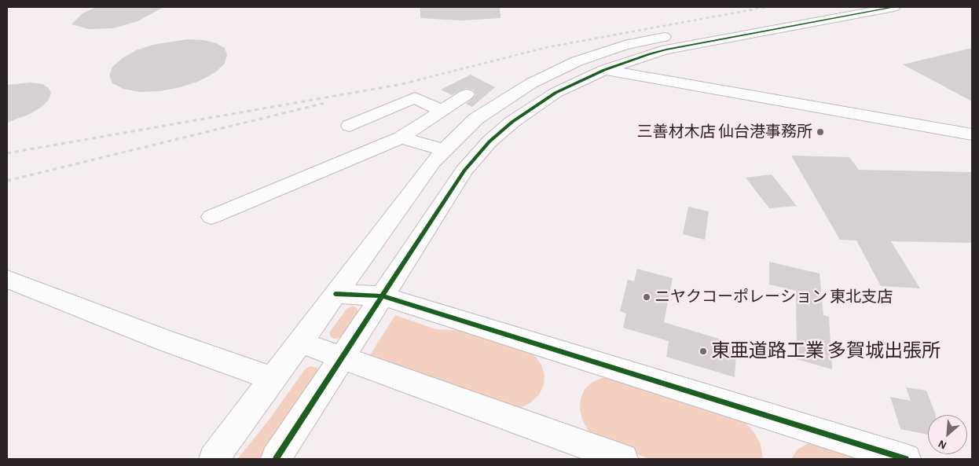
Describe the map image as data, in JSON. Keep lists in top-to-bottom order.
{
  "places": ["三善材木店 仙台港事務所", "ニヤクコーポレーション 東北支店", "東亜道路工業 多賀城出張所"],
  "north": "bottom left"
}
